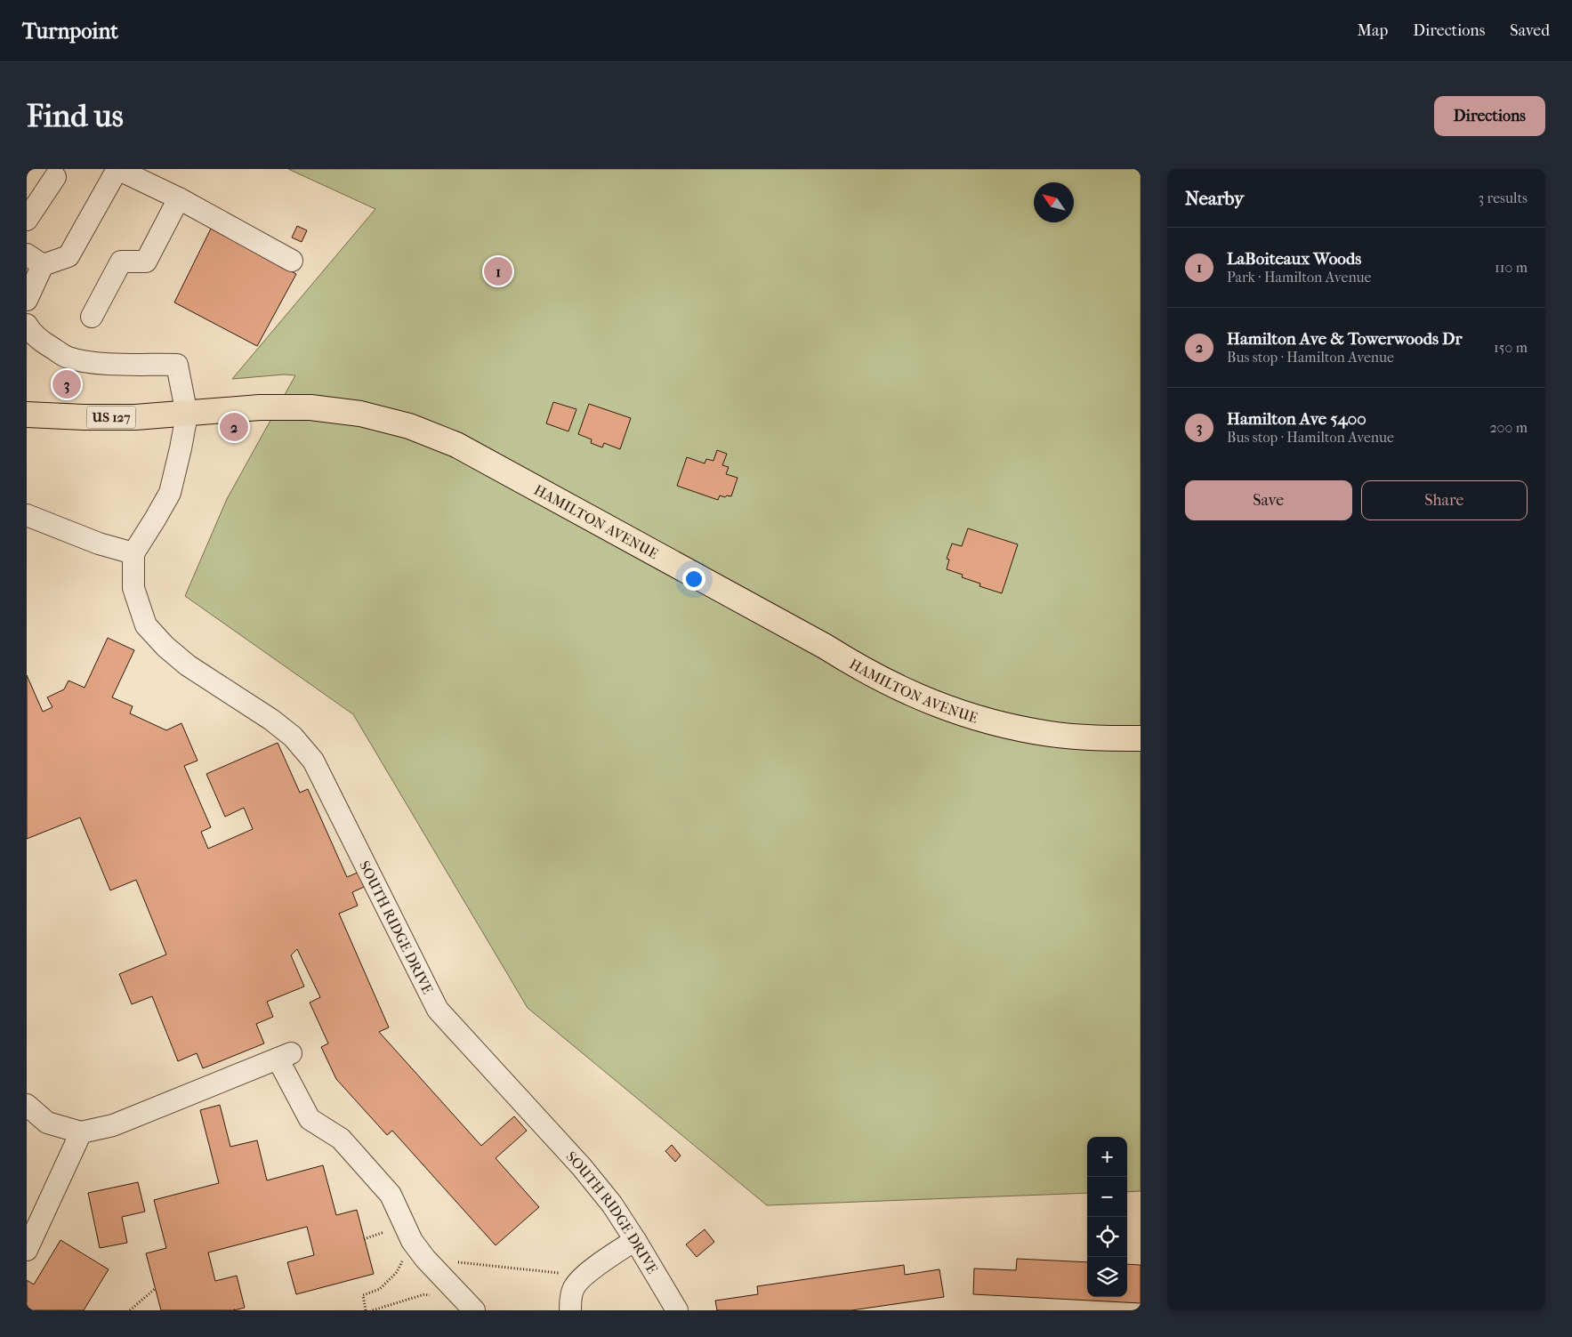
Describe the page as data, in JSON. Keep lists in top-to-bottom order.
{
  "streets": {
    "main road": ["US 127", "HAMILTON AVENUE"],
    "street": ["SOUTH RIDGE DRIVE"]
  },
  "north": "top left",
  "page": {
    "header": "Turnpoint",
    "nav": ["Map", "Directions", "Saved"],
    "buttons": [
      "Directions",
      ["Save", "Share"]
    ],
    "title": "Find us",
    "heading": ["Nearby", "3 results"],
    "list": [
      {
        "mark": "1",
        "name": "LaBoiteaux Woods",
        "note": "Park · Hamilton Avenue",
        "value": "110 m"
      },
      {
        "mark": "2",
        "name": "Hamilton Ave & Towerwoods Dr",
        "note": "Bus stop · Hamilton Avenue",
        "value": "150 m"
      },
      {
        "mark": "3",
        "name": "Hamilton Ave 5400",
        "note": "Bus stop · Hamilton Avenue",
        "value": "200 m"
      }
    ],
    "pins": ["1", "3", "2"],
    "map_buttons": ["+", "−"]
  }
}
